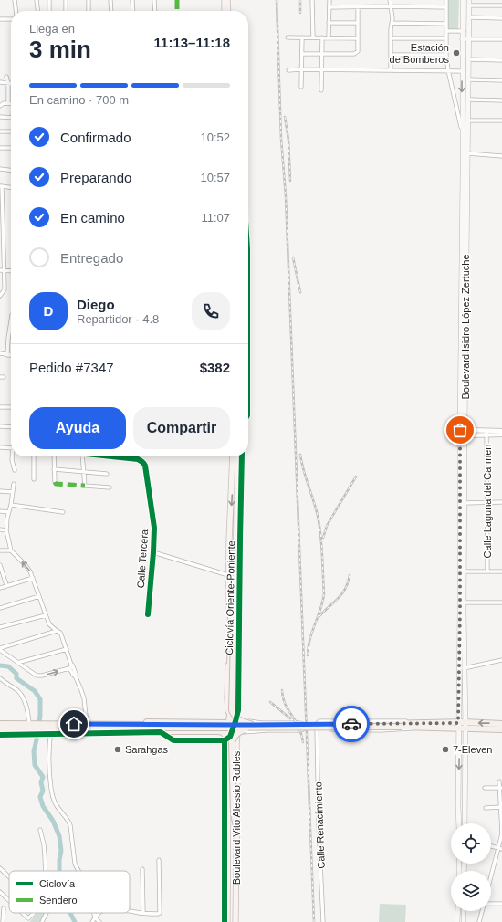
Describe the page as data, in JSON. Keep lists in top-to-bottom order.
{
  "streets": {
    "main road": ["Boulevard Isidro López Zertuche", "Boulevard Vito Alessio Robles"],
    "street": ["Calle Laguna del Carmen", "Calle Tercera", "Calle Renacimiento"],
    "cycle path": ["Ciclovía Oriente-Poniente"]
  },
  "places": ["Estación de Bomberos", "Sarahgas", "7-Eleven"],
  "legend": ["Ciclovía", "Sendero"],
  "page": {
    "heading": ["3 min", "Llega en", "11:13–11:18"],
    "panel": [
      "Diego",
      "Repartidor · 4.8",
      "Pedido #7347",
      "$382"
    ],
    "bar": "En camino · 700 m",
    "list": [
      ["Confirmado", "10:52"],
      ["Preparando", "10:57"],
      ["En camino", "11:07"],
      "Entregado"
    ],
    "round": "D",
    "buttons": ["Ayuda", "Compartir"]
  }
}
